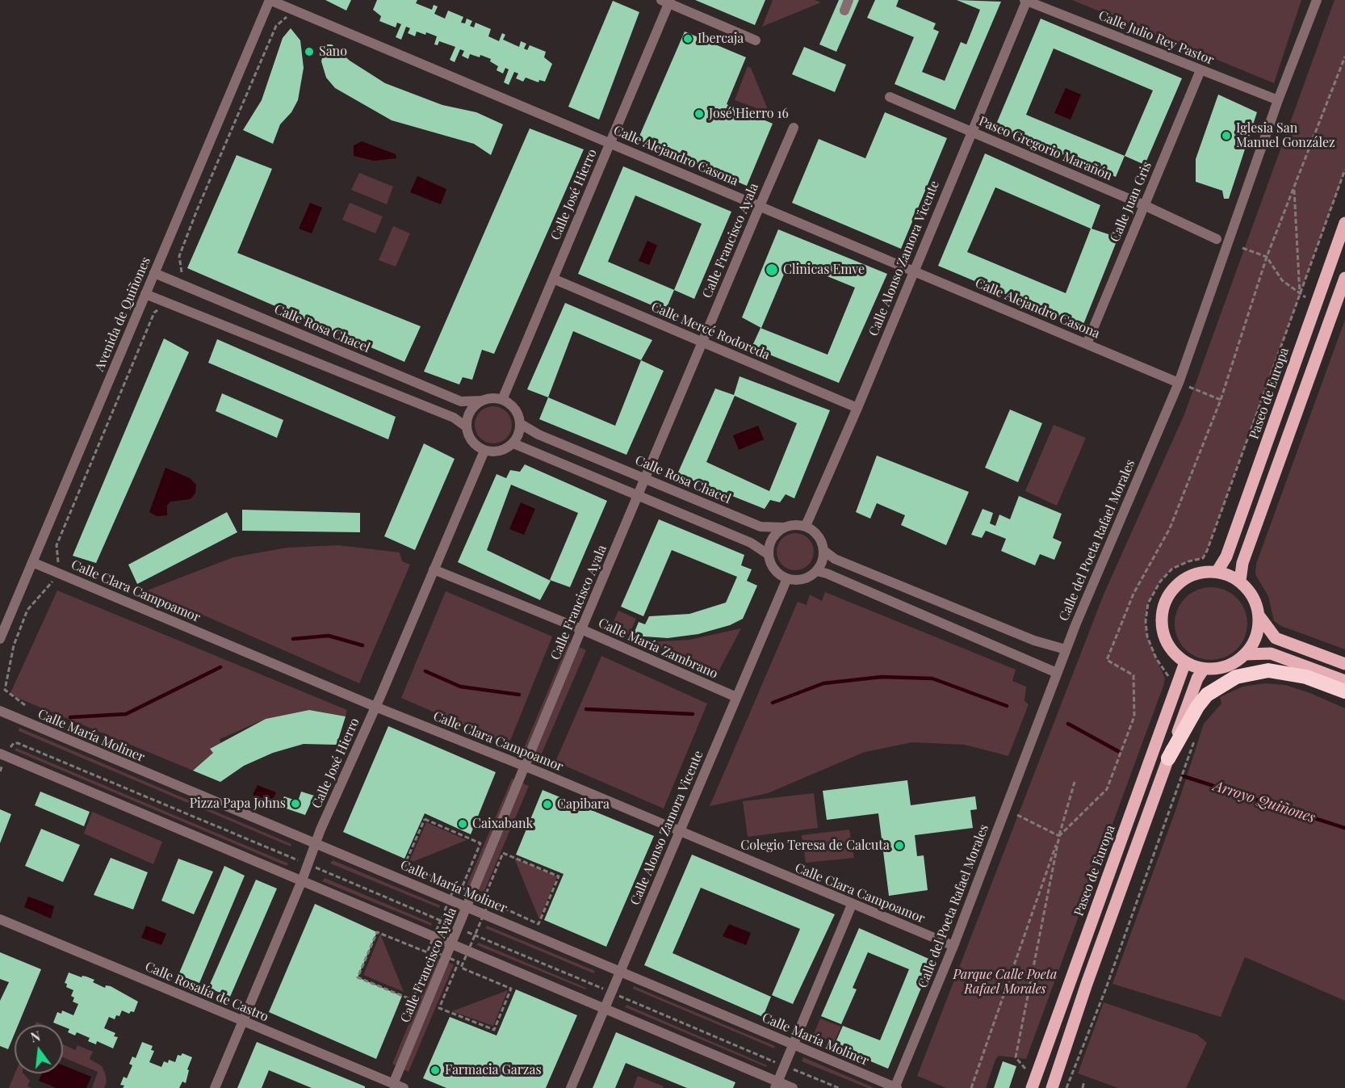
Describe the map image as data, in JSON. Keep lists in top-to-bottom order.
{
  "streets": {
    "main road": ["Paseo de Europa"],
    "street": [
      "Calle Julio Rey Pastor",
      "Paseo Gregorio Marañón",
      "Calle Alejandro Casona",
      "Calle José Hierro",
      "Calle Juan Gris",
      "Calle Francisco Ayala",
      "Calle Alonso Zamora Vicente",
      "Avenida de Quiñones",
      "Calle Rosa Chacel",
      "Calle Mercé Rodoreda",
      "Calle del Poeta Rafael Morales",
      "Calle Clara Campoamor",
      "Calle María Zambrano",
      "Calle María Moliner",
      "Calle Rosalía de Castro"
    ]
  },
  "crossings": [
    ["Calle Julio Rey Pastor", "Calle Juan Gris"],
    ["Calle Julio Rey Pastor", "Calle Alonso Zamora Vicente"],
    ["Calle Julio Rey Pastor", "Calle del Poeta Rafael Morales"],
    ["Paseo Gregorio Marañón", "Calle Juan Gris"],
    ["Paseo Gregorio Marañón", "Calle Alonso Zamora Vicente"],
    ["Calle Alejandro Casona", "Calle José Hierro"],
    ["Calle Alejandro Casona", "Calle Juan Gris"],
    ["Calle Alejandro Casona", "Calle Francisco Ayala"],
    ["Calle Alejandro Casona", "Calle Alonso Zamora Vicente"],
    ["Calle Alejandro Casona", "Avenida de Quiñones"],
    ["Calle Alejandro Casona", "Calle del Poeta Rafael Morales"],
    ["Calle José Hierro", "Calle Rosa Chacel"],
    ["Calle José Hierro", "Calle Mercé Rodoreda"],
    ["Calle José Hierro", "Calle Clara Campoamor"],
    ["Calle José Hierro", "Calle María Zambrano"],
    ["Calle José Hierro", "Calle María Moliner"],
    ["Calle José Hierro", "Calle Rosalía de Castro"],
    ["Calle Francisco Ayala", "Calle Rosa Chacel"],
    ["Calle Francisco Ayala", "Calle Mercé Rodoreda"],
    ["Calle Francisco Ayala", "Calle Clara Campoamor"],
    ["Calle Francisco Ayala", "Calle María Zambrano"],
    ["Calle Francisco Ayala", "Calle María Moliner"],
    ["Calle Francisco Ayala", "Calle Rosalía de Castro"],
    ["Calle Alonso Zamora Vicente", "Calle Rosa Chacel"],
    ["Calle Alonso Zamora Vicente", "Calle Mercé Rodoreda"],
    ["Calle Alonso Zamora Vicente", "Calle Clara Campoamor"],
    ["Calle Alonso Zamora Vicente", "Calle María Zambrano"],
    ["Calle Alonso Zamora Vicente", "Calle María Moliner"],
    ["Avenida de Quiñones", "Calle Rosa Chacel"],
    ["Avenida de Quiñones", "Calle Clara Campoamor"],
    ["Calle del Poeta Rafael Morales", "Calle Clara Campoamor"],
    ["Calle del Poeta Rafael Morales", "Calle María Moliner"]
  ],
  "water": ["Arroyo Quiñones"],
  "parks": ["Parque Calle Poeta Rafael Morales"],
  "places": [
    "Ibercaja",
    "Sano",
    "José Hierro 16",
    "Iglesia San Manuel González",
    "Clinicas Emve",
    "Pizza Papa Johns",
    "Capibara",
    "Caixabank",
    "Colegio Teresa de Calcuta",
    "Farmacia Garzas"
  ],
  "north": "top"
}
